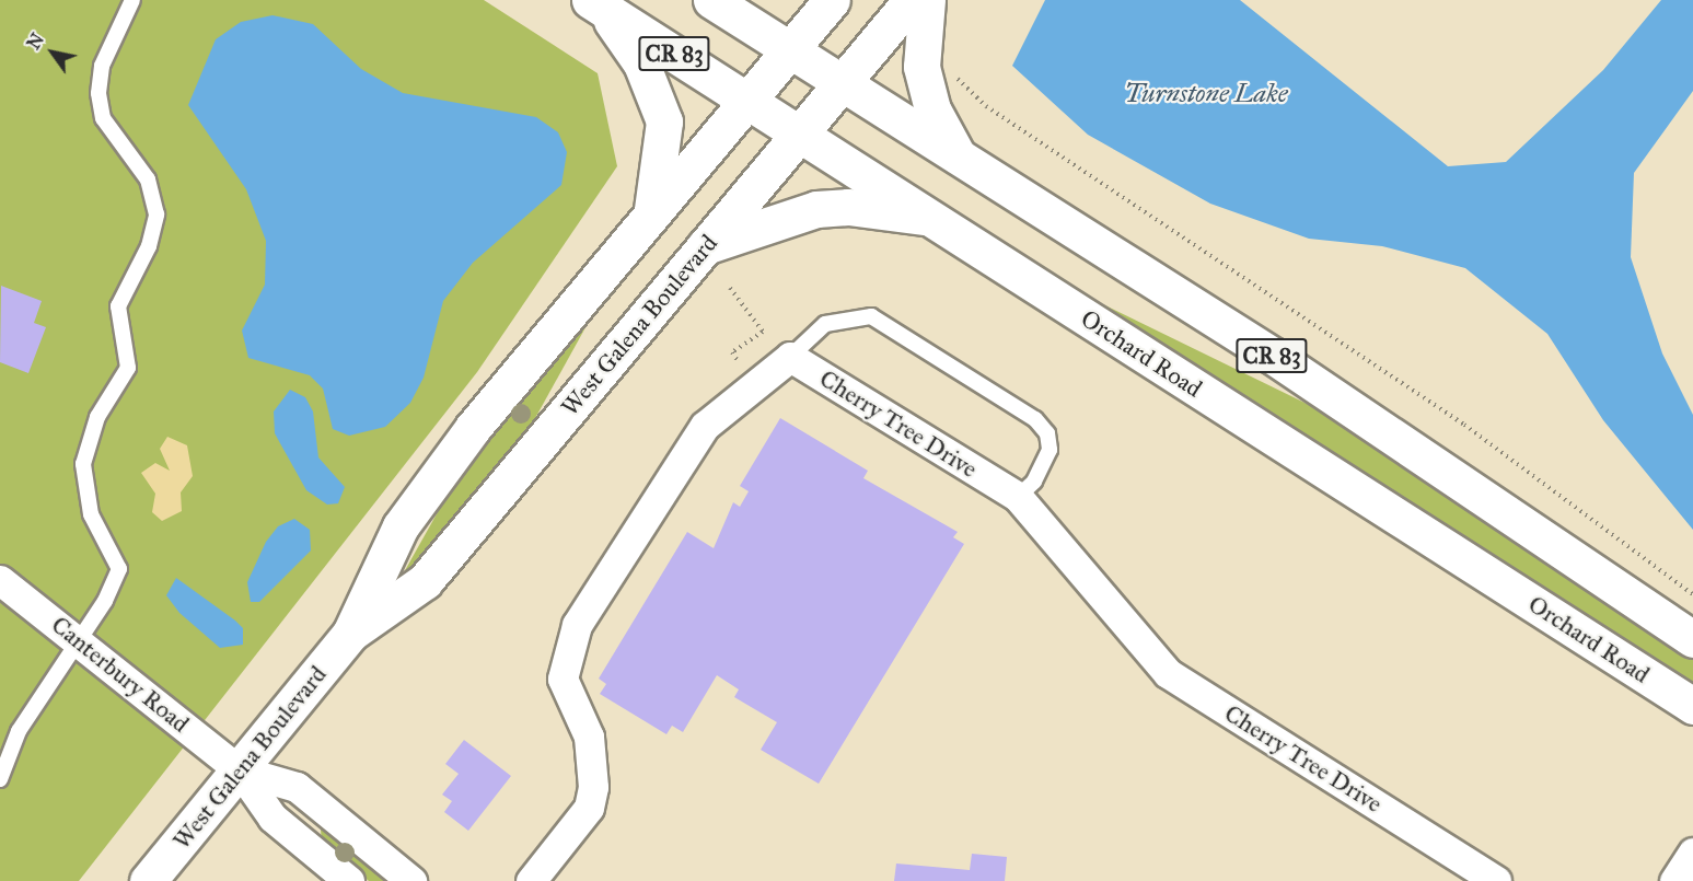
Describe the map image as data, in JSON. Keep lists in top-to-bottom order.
{
  "streets": {
    "main road": ["CR 83", "West Galena Boulevard", "Orchard Road"],
    "street": ["Cherry Tree Drive", "Canterbury Road"]
  },
  "crossings": [
    ["CR 83", "West Galena Boulevard"],
    ["West Galena Boulevard", "Orchard Road"],
    ["West Galena Boulevard", "Canterbury Road"]
  ],
  "water": ["Turnstone Lake"],
  "north": "top left"
}
